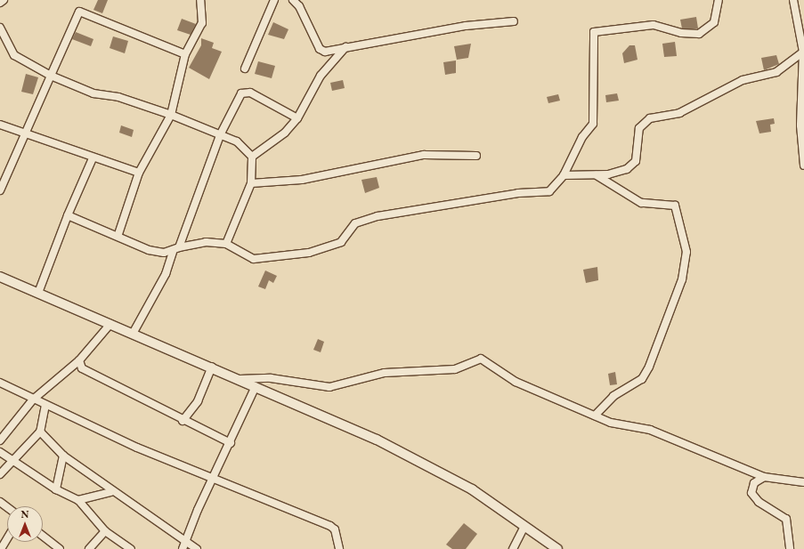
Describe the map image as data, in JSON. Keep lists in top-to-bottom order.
{
  "north": "top"
}
